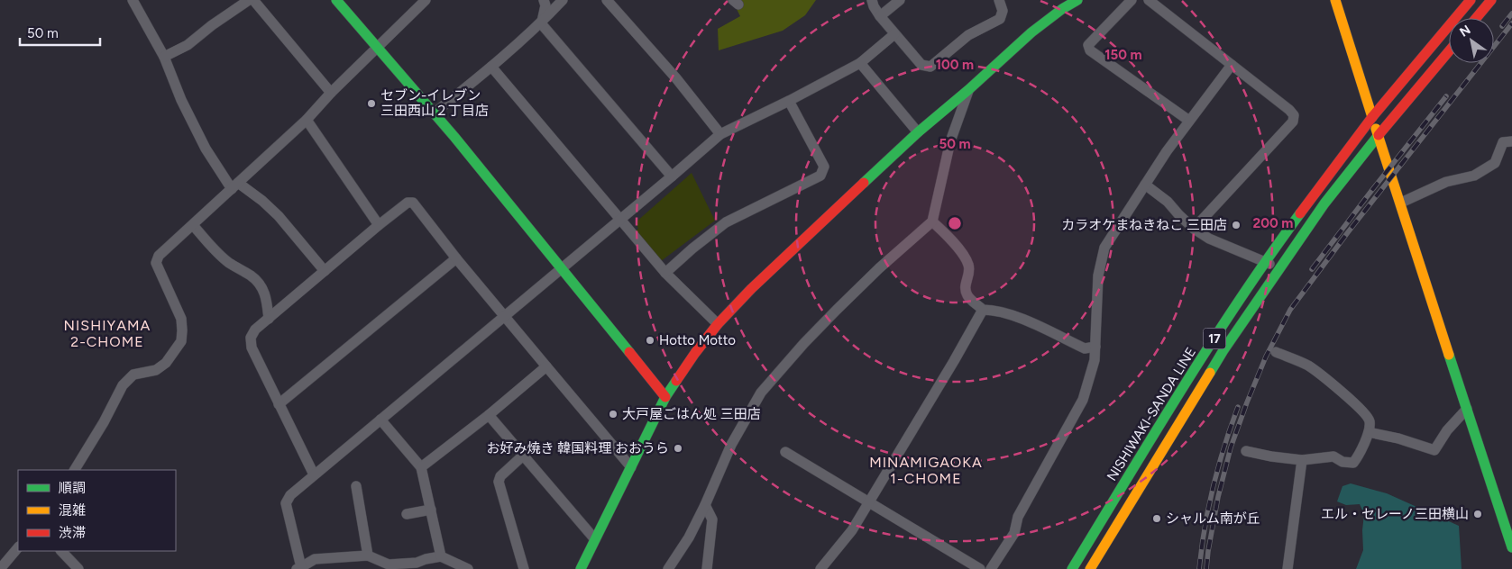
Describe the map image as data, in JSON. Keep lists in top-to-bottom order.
{
  "streets": {
    "main road": ["17", "NISHIWAKI-SANDA LINE"]
  },
  "districts": ["NISHIYAMA 2-CHOME", "MINAMIGAOKA 1-CHOME"],
  "places": [
    "セブン-イレブン 三田西山２丁目店",
    "カラオケまねきねこ 三田店",
    "Hotto Motto",
    "大戸屋ごはん処 三田店",
    "お好み焼き 韓国料理 おおうら",
    "エル・セレーノ三田横山",
    "シャルム南が丘"
  ],
  "legend": ["順調", "混雑", "渋滞"],
  "scale_bar": "50 m",
  "north": "top left",
  "rings": [
    "150 m",
    "100 m",
    "50 m",
    "200 m"
  ]
}
